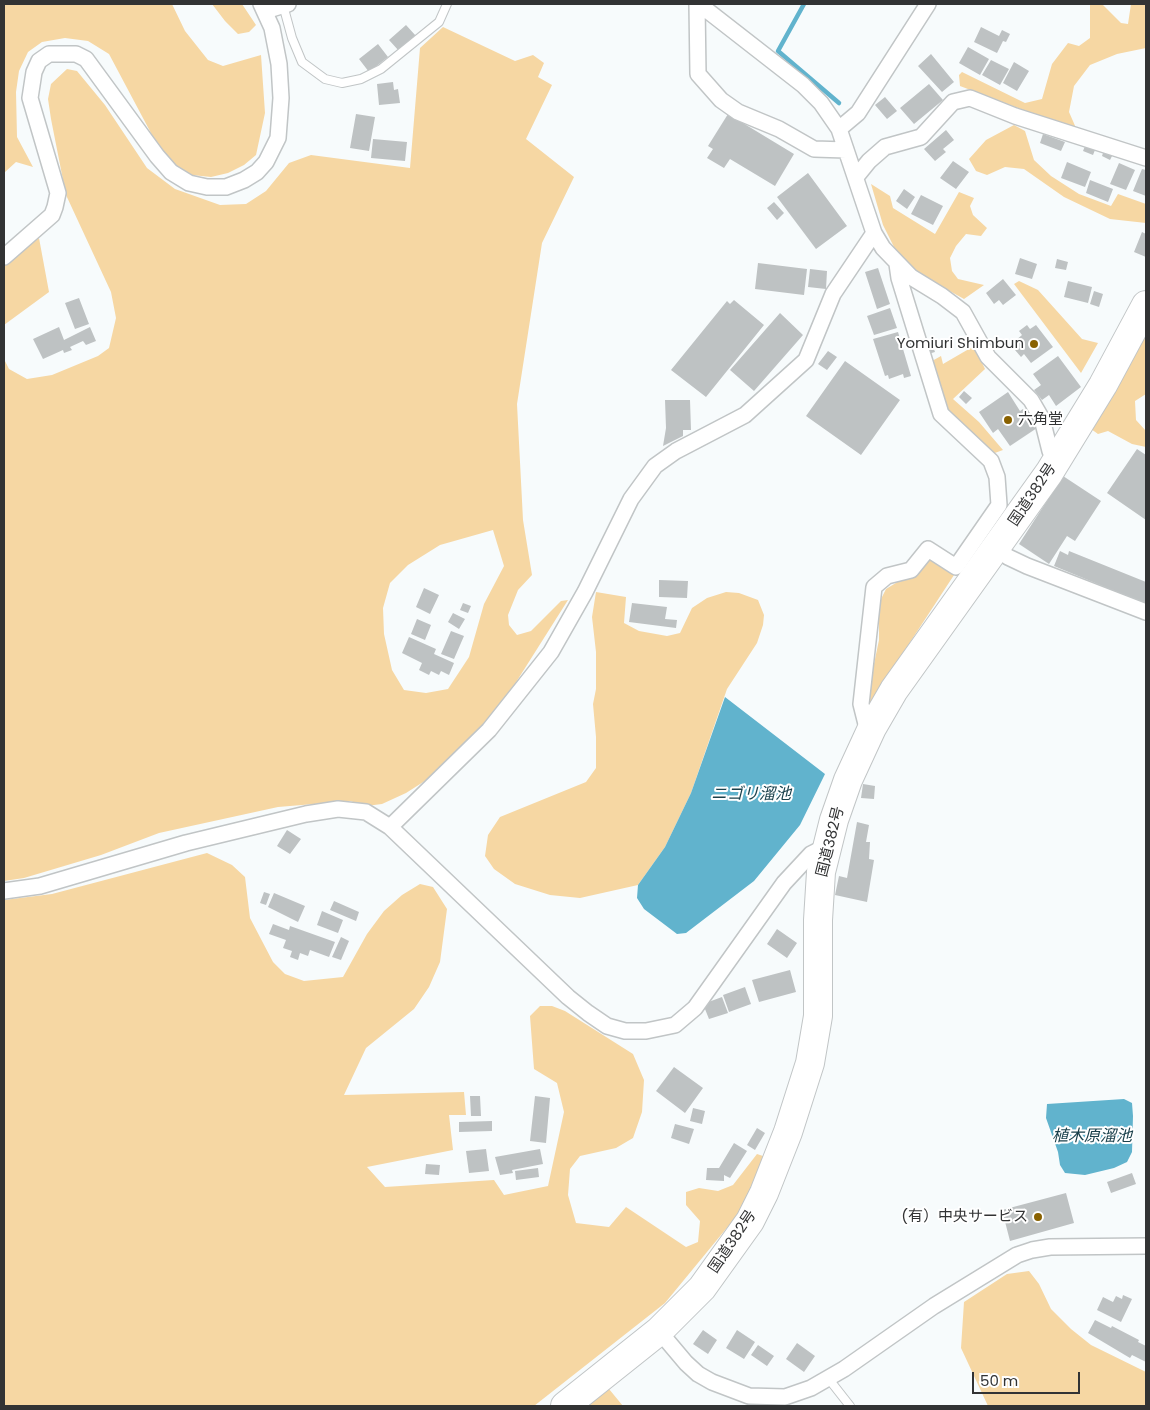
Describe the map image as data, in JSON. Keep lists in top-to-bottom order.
{
  "streets": {
    "highway": ["国道382号"]
  },
  "water": ["ニゴリ溜池", "植木原溜池"],
  "places": ["Yomiuri Shimbun", "六角堂", "(有）中央サービス"],
  "scale_bar": "50 m"
}
